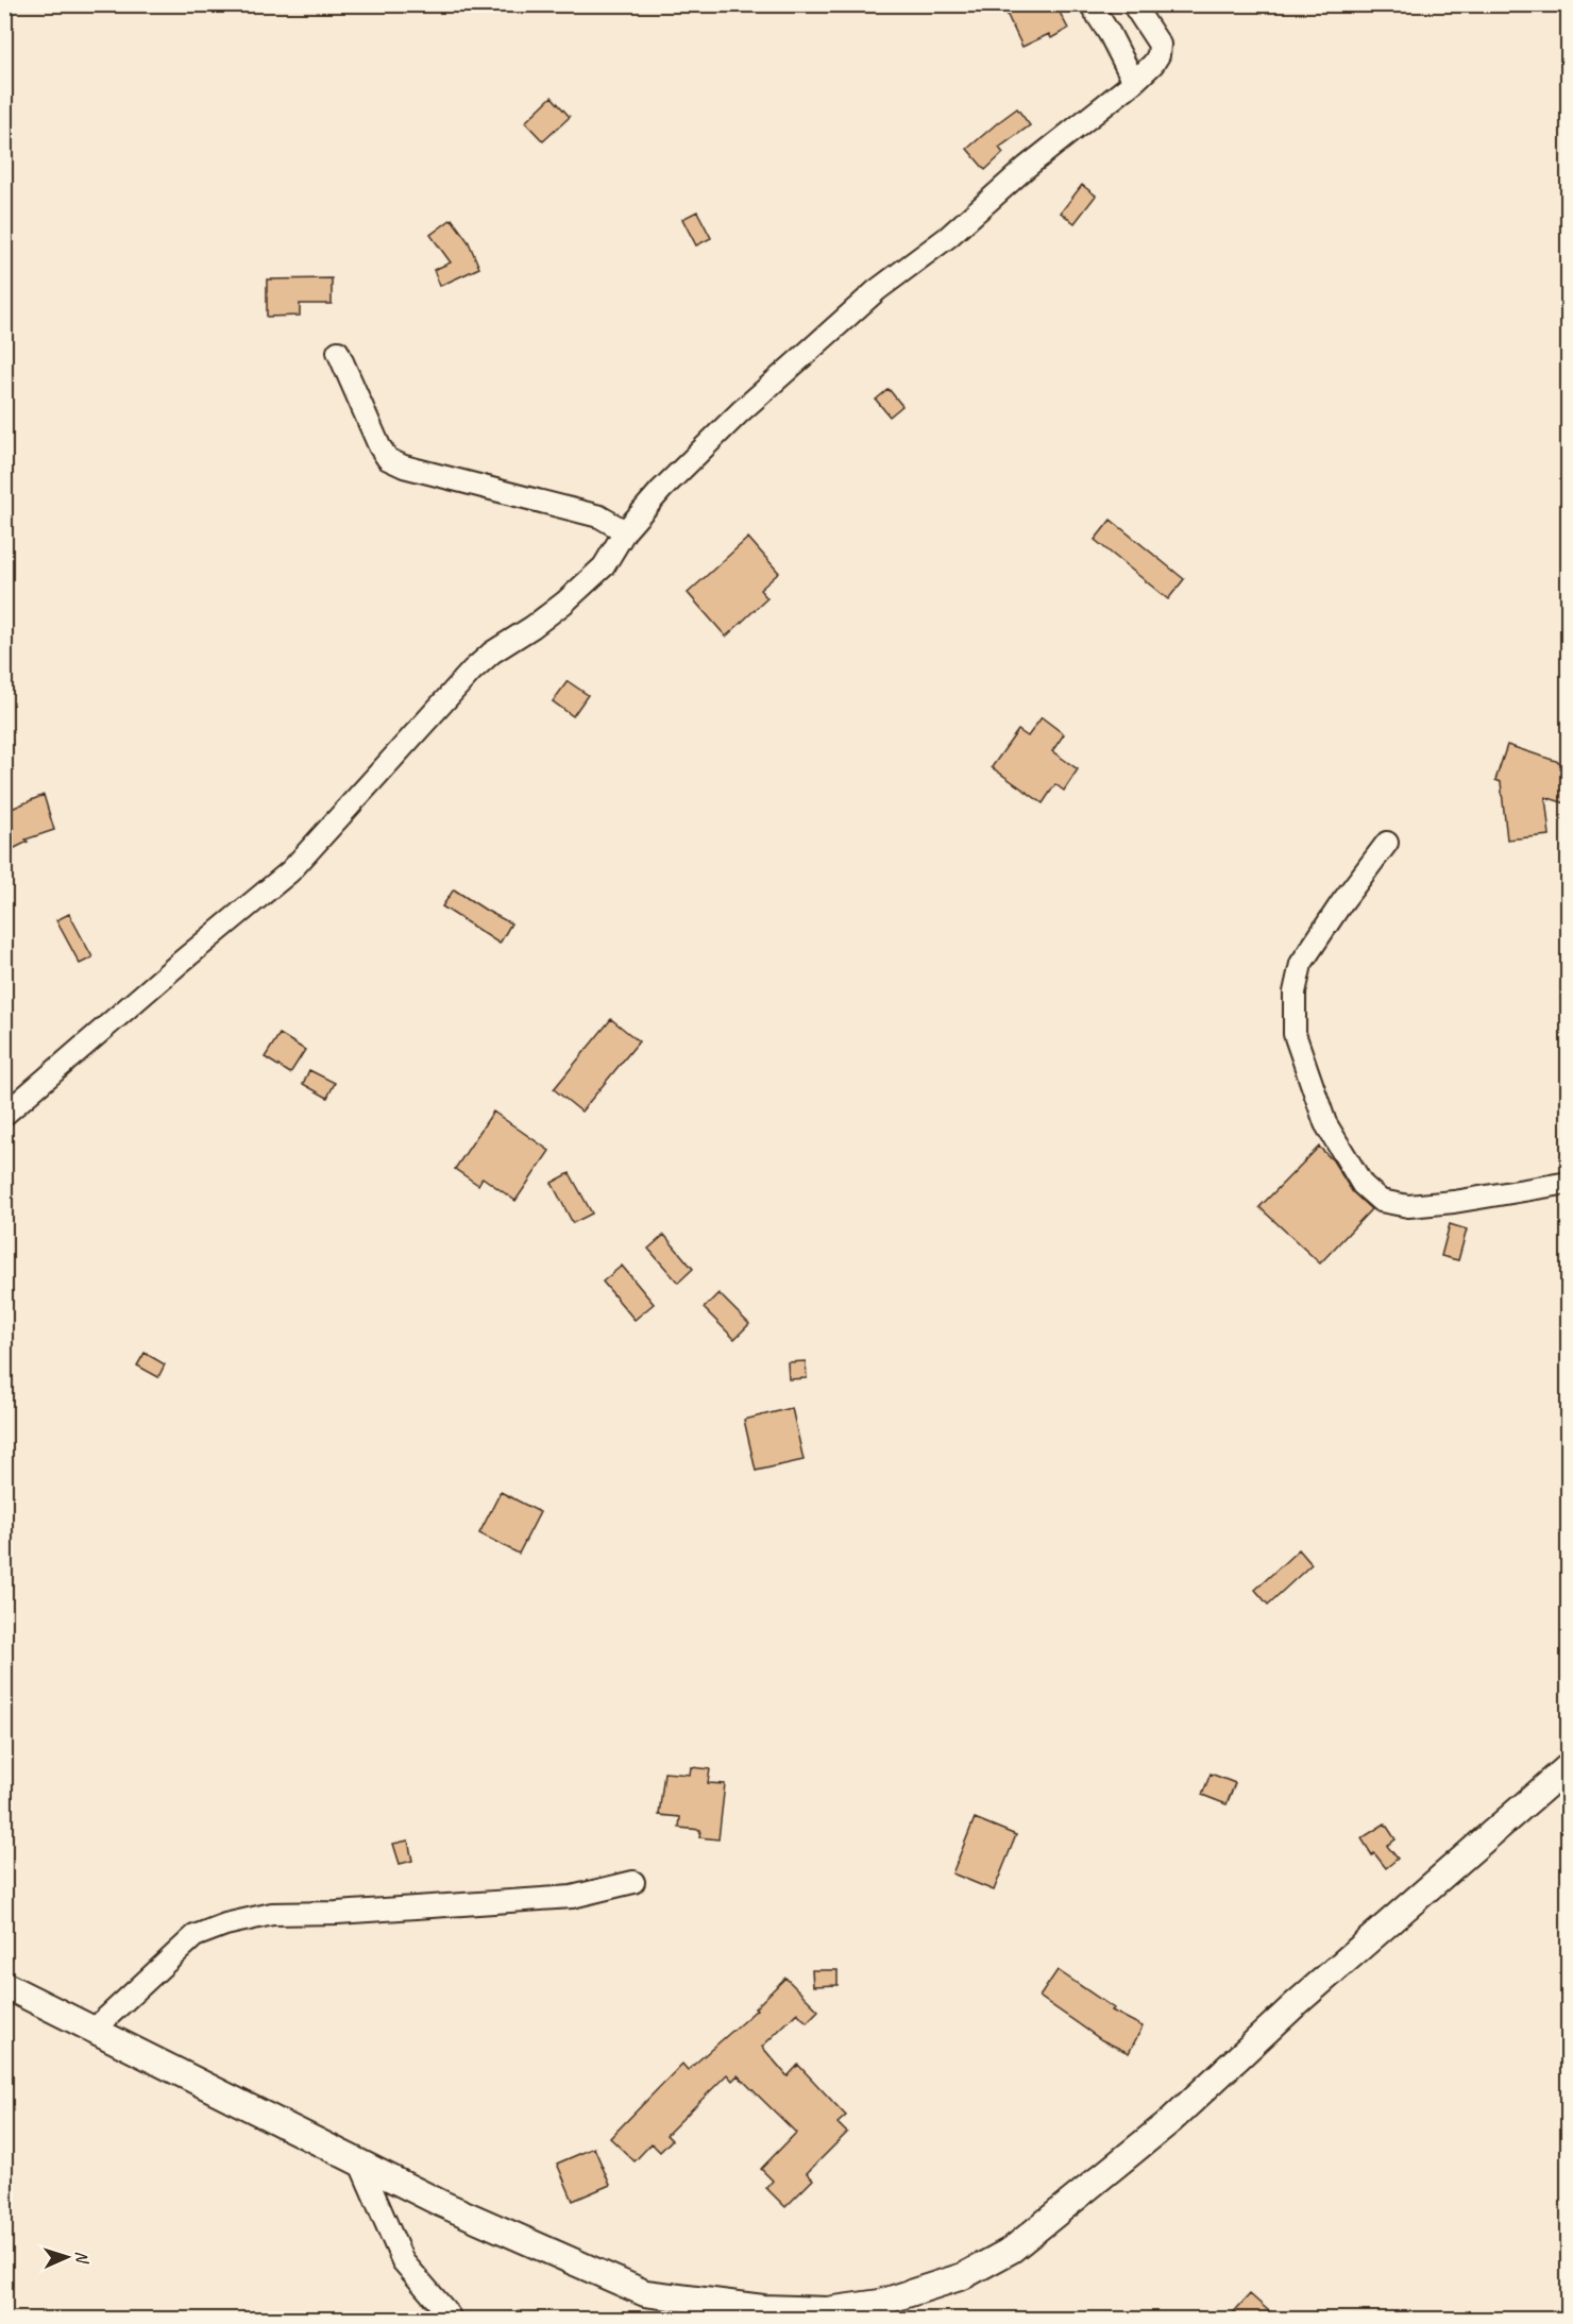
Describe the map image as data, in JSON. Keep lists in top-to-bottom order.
{
  "north": "right"
}
